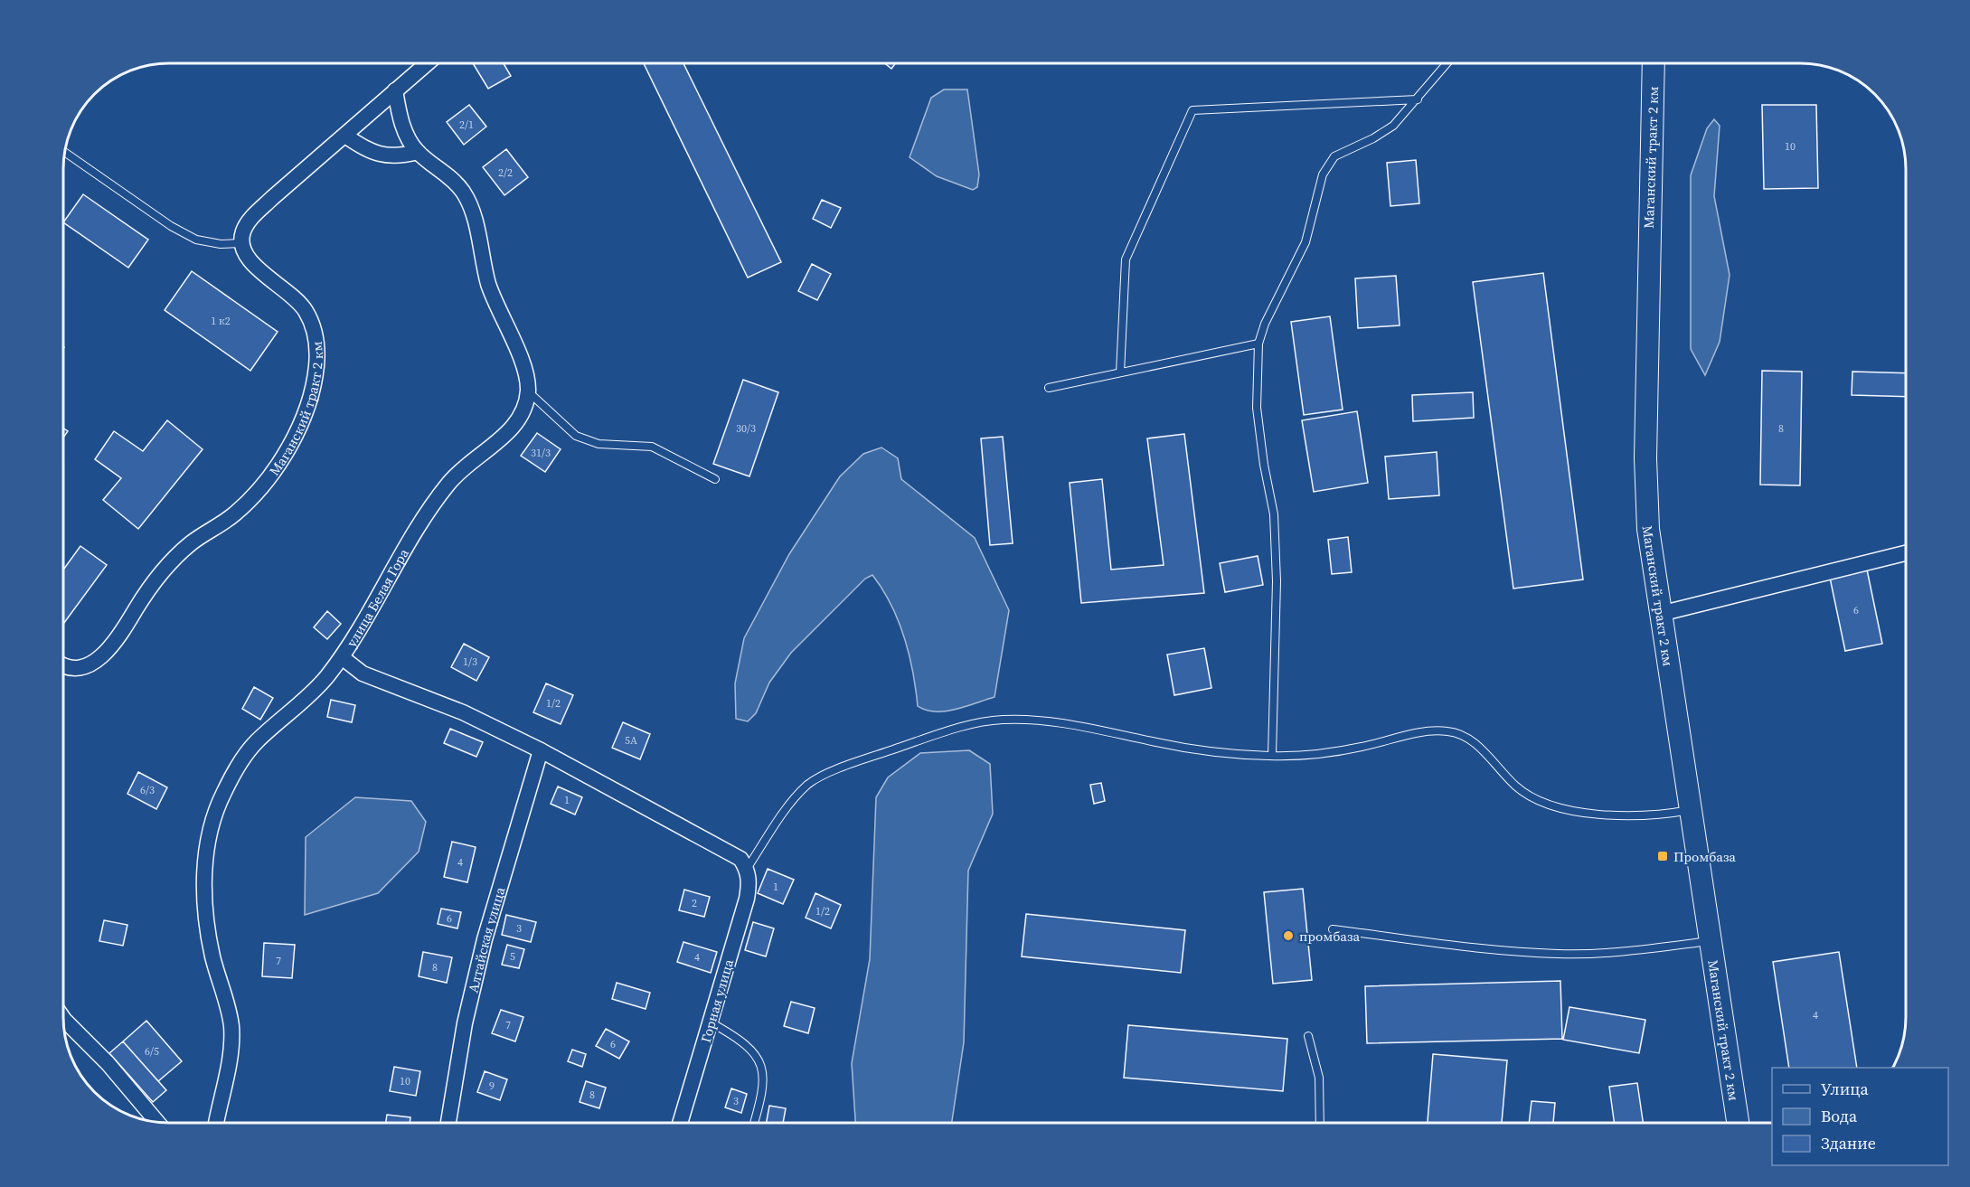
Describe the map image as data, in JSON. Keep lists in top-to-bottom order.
{
  "streets": {
    "main road": ["Маганский тракт 2 км"],
    "street": ["улица Белая Гора", "Алтайская улица", "Горная улица"]
  },
  "places": {
    "transit": ["Промбаза"],
    "other": ["промбаза"]
  },
  "house_numbers": [
    "2/1",
    "10",
    "2/2",
    "1 к2",
    "30/3",
    "8",
    "31/3",
    "6",
    "1/3",
    "1/2",
    "5А",
    "6/3",
    "1",
    "4",
    "1",
    "2",
    "1/2",
    "6",
    "3",
    "5",
    "4",
    "7",
    "8",
    "4",
    "7",
    "6",
    "6/5",
    "10",
    "9",
    "8",
    "3"
  ],
  "legend": ["Улица", "Вода", "Здание"]
}
